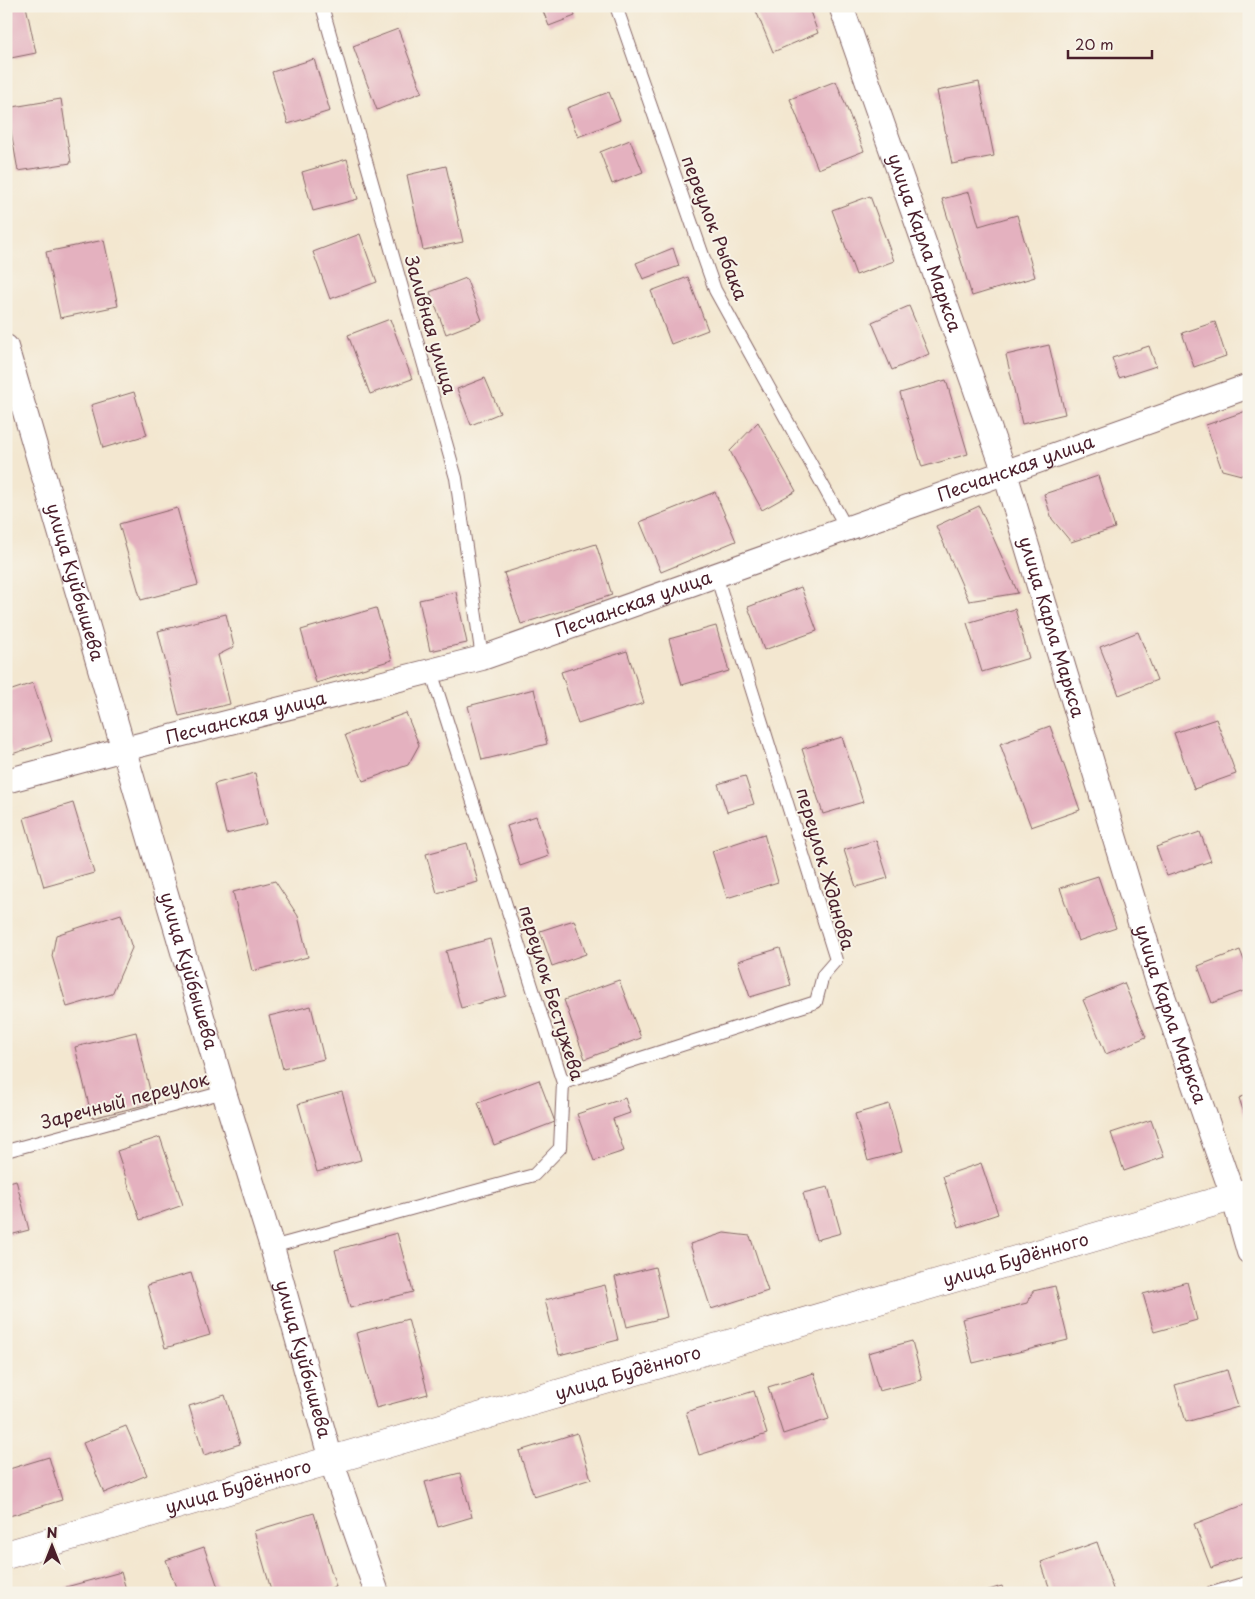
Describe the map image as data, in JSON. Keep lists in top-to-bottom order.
{
  "streets": {
    "street": [
      "улица Карла Маркса",
      "Песчанская улица",
      "улица Куйбышева",
      "улица Будённого"
    ],
    "lane": [
      "переулок Рыбака",
      "Заливная улица",
      "переулок Жданова",
      "переулок Бестужева",
      "Заречный переулок"
    ]
  },
  "crossings": [
    ["переулок Рыбака", "Песчанская улица"],
    ["улица Карла Маркса", "Песчанская улица"],
    ["улица Карла Маркса", "улица Будённого"],
    ["Заливная улица", "Песчанская улица"],
    ["Песчанская улица", "улица Куйбышева"],
    ["Песчанская улица", "переулок Жданова"],
    ["Песчанская улица", "переулок Бестужева"],
    ["улица Куйбышева", "переулок Бестужева"],
    ["улица Куйбышева", "Заречный переулок"],
    ["улица Куйбышева", "улица Будённого"],
    ["переулок Жданова", "переулок Бестужева"]
  ],
  "scale_bar": "20 m",
  "north": "top"
}
